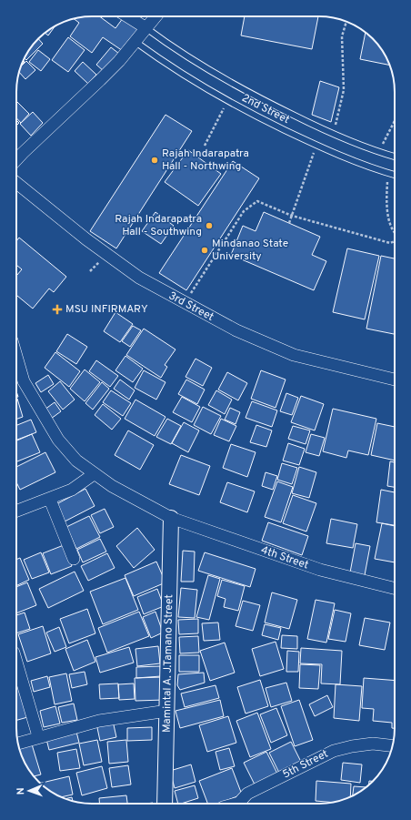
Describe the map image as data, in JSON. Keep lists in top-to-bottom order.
{
  "streets": {
    "street": [
      "3rd Street",
      "4th Street",
      "Mamintal A. J.Tamano Street",
      "5th Street"
    ],
    "lane": ["2nd Street"]
  },
  "crossings": [
    ["4th Street", "Mamintal A. J.Tamano Street"]
  ],
  "places": {
    "other": ["Rajah Indarapatra Hall - Northwing", "Rajah Indarapatra Hall - Southwing", "Mindanao State University"],
    "health": ["MSU INFIRMARY"]
  },
  "north": "left"
}
